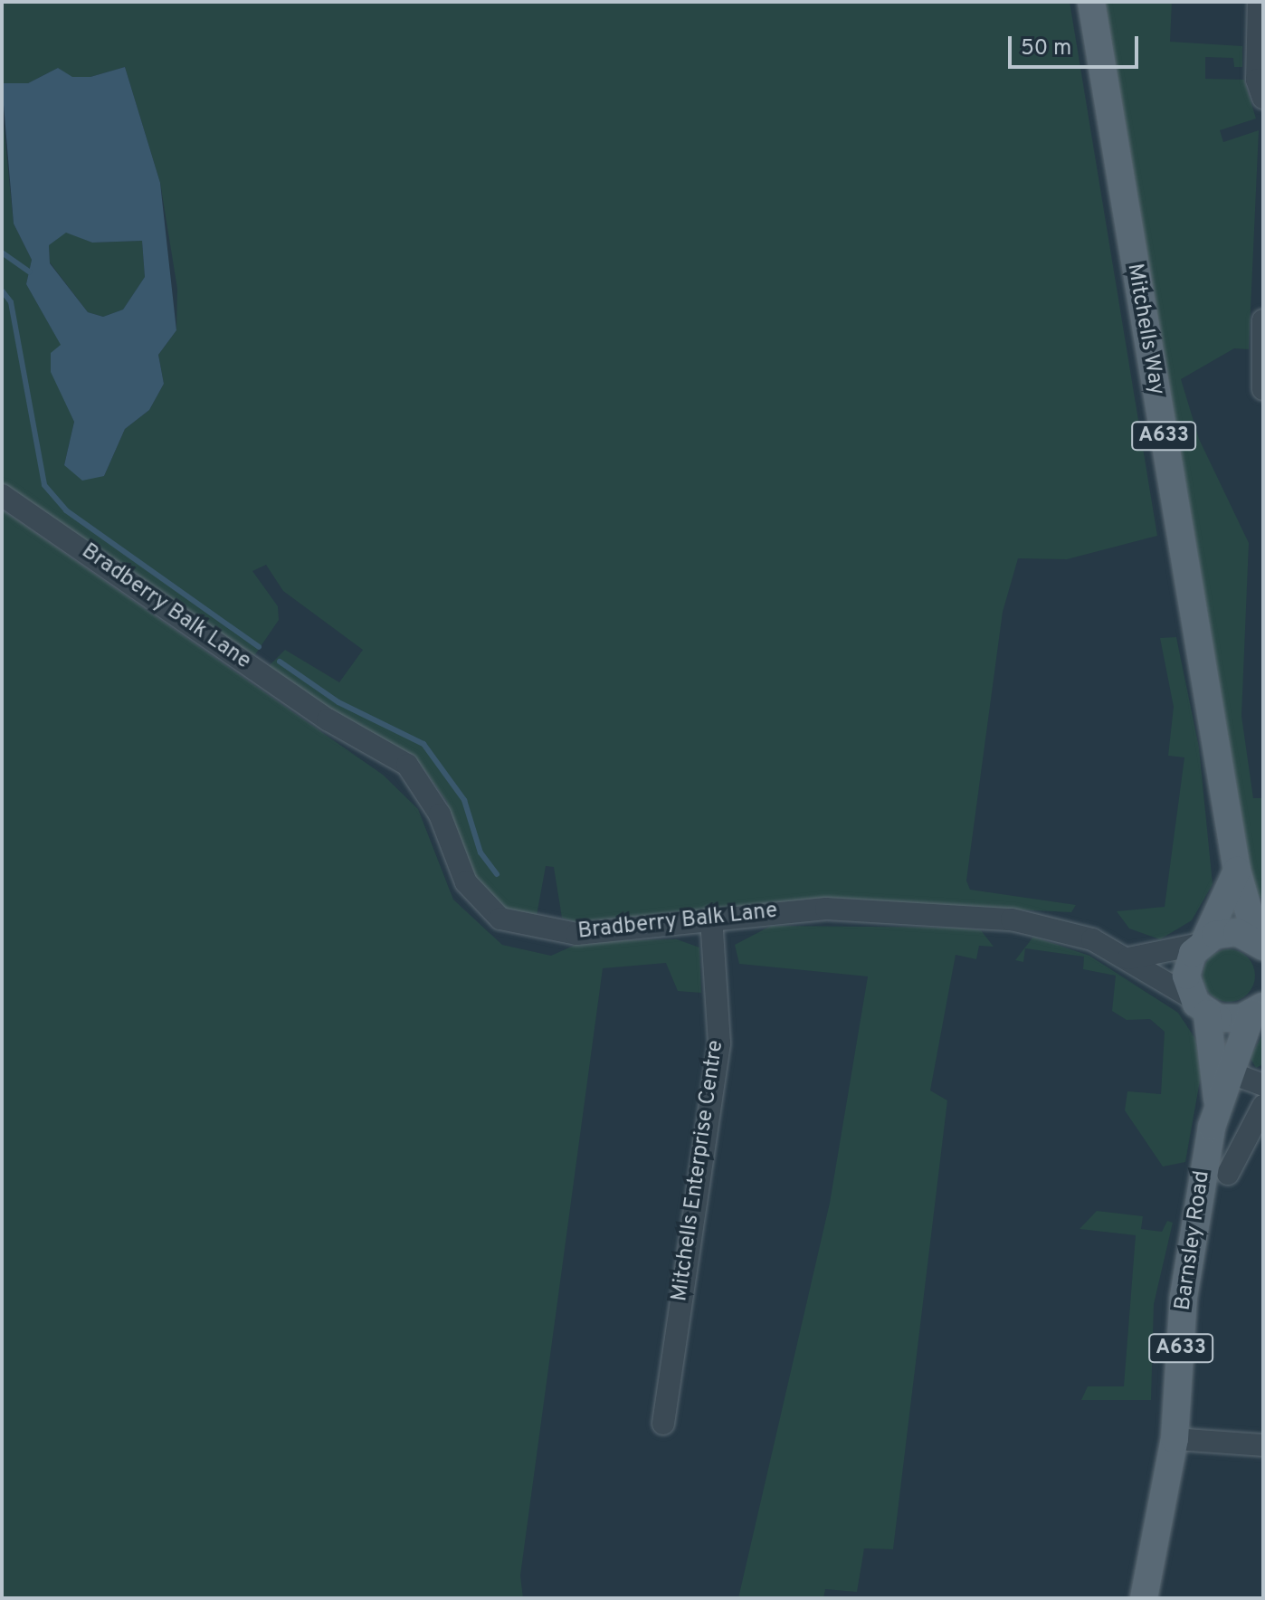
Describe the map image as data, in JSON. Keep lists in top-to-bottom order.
{
  "streets": {
    "main road": ["Mitchells Way", "A633", "Barnsley Road"],
    "street": ["Bradberry Balk Lane", "Mitchells Enterprise Centre"]
  },
  "crossings": [
    ["Bradberry Balk Lane", "Mitchells Enterprise Centre"],
    ["Bradberry Balk Lane", "Barnsley Road"]
  ],
  "scale_bar": "50 m"
}
